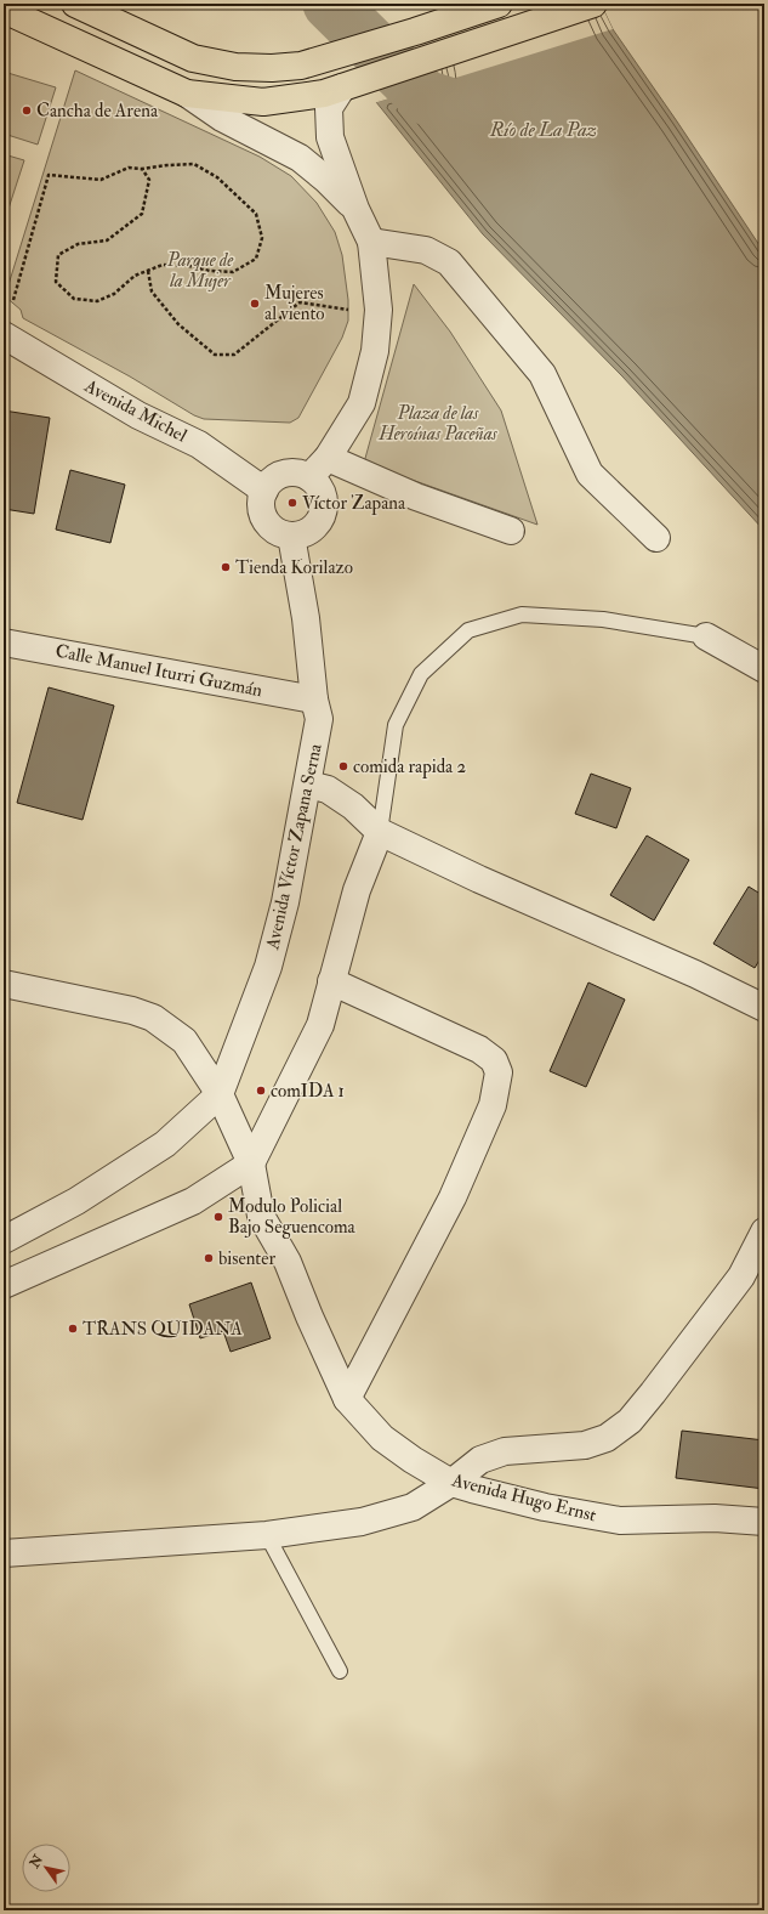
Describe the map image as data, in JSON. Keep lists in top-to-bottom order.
{
  "streets": {
    "street": [
      "Avenida Michel",
      "Calle Manuel Iturri Guzmán",
      "Avenida Víctor Zapana Serna",
      "Avenida Hugo Ernst"
    ]
  },
  "crossings": [
    ["Avenida Michel", "Avenida Víctor Zapana Serna"],
    ["Calle Manuel Iturri Guzmán", "Avenida Víctor Zapana Serna"],
    ["Avenida Víctor Zapana Serna", "Avenida Hugo Ernst"]
  ],
  "water": ["Río de La Paz"],
  "parks": ["Parque de la Mujer", "Plaza de las Heroínas Paceñas"],
  "places": [
    "Cancha de Arena",
    "Mujeres al viento",
    "Víctor Zapana",
    "Tienda Korilazo",
    "comida rapida 2",
    "comIDA 1",
    "Modulo Policial Bajo Seguencoma",
    "bisenter",
    "TRANS QUIDANA"
  ],
  "north": "top left"
}
